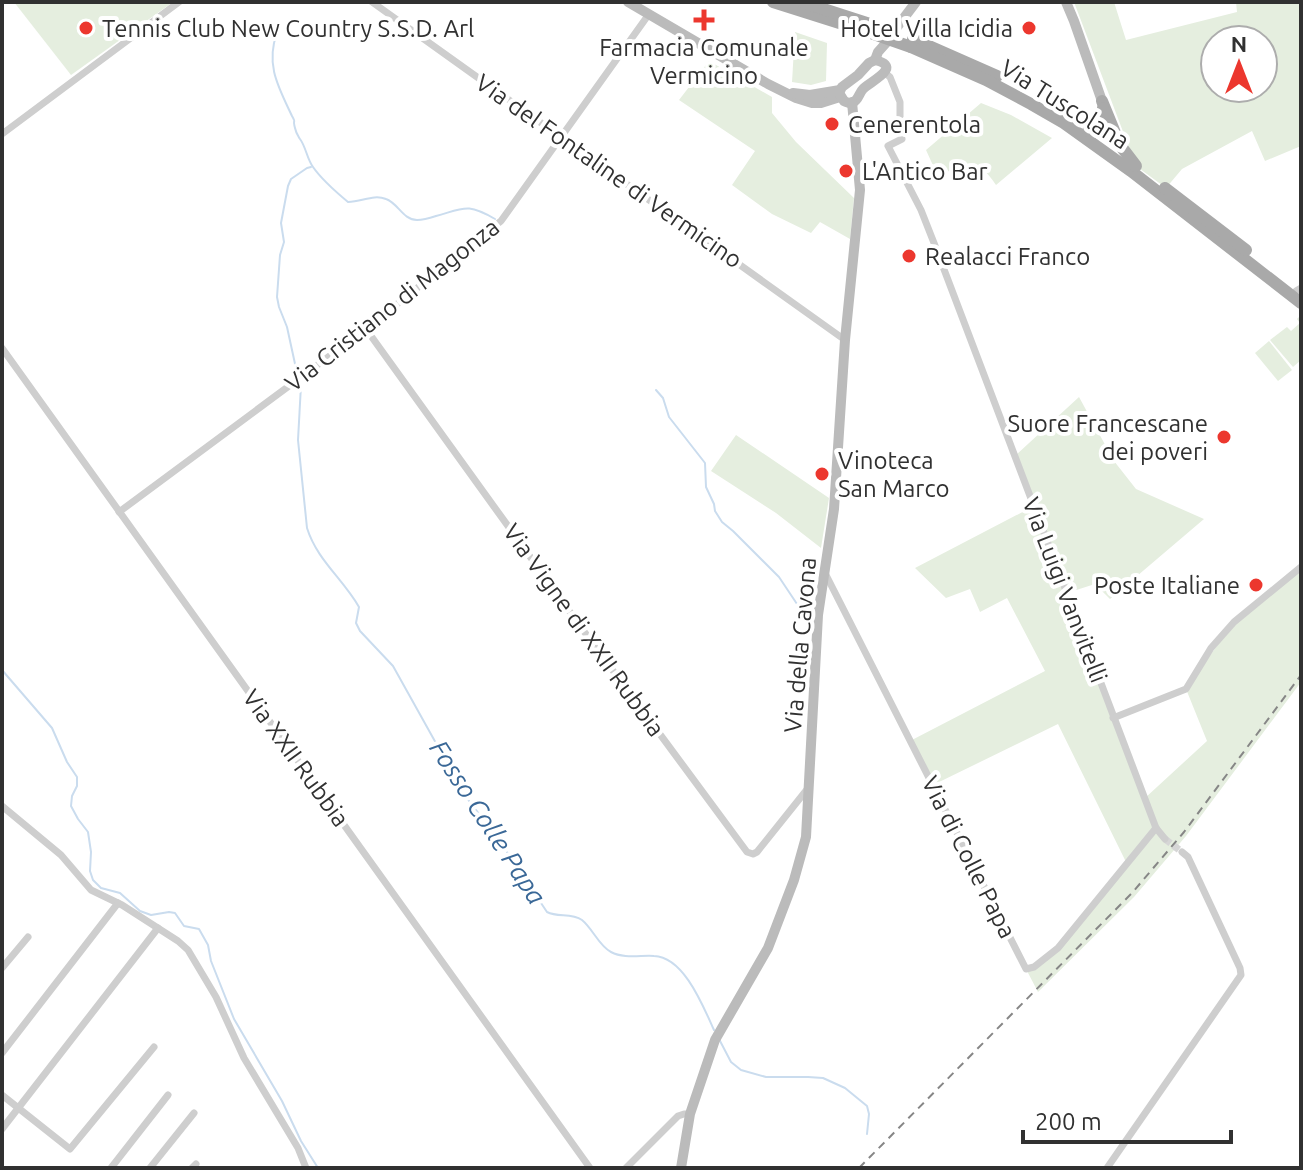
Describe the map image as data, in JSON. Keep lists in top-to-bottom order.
{
  "streets": {
    "main road": ["Via Tuscolana", "Via della Cavona"],
    "street": [
      "Via del Fontaline di Vermicino",
      "Via Cristiano di Magonza",
      "Via Luigi Vanvitelli",
      "Via Vigne di XXII Rubbia",
      "Via XXII Rubbia",
      "Via di Colle Papa"
    ]
  },
  "crossings": [
    ["Via del Fontaline di Vermicino", "Via Cristiano di Magonza"],
    ["Via del Fontaline di Vermicino", "Via della Cavona"],
    ["Via Cristiano di Magonza", "Via Vigne di XXII Rubbia"],
    ["Via Cristiano di Magonza", "Via XXII Rubbia"],
    ["Via Luigi Vanvitelli", "Via di Colle Papa"],
    ["Via Vigne di XXII Rubbia", "Via della Cavona"],
    ["Via della Cavona", "Via di Colle Papa"]
  ],
  "water": ["Fosso Colle Papa"],
  "places": {
    "health": ["Farmacia Comunale Vermicino"],
    "other": [
      "Tennis Club New Country S.S.D. Arl",
      "Hotel Villa Icidia",
      "Cenerentola",
      "L'Antico Bar",
      "Realacci Franco",
      "Suore Francescane dei poveri",
      "Vinoteca San Marco",
      "Poste Italiane"
    ]
  },
  "scale_bar": "200 m",
  "north": "top"
}
